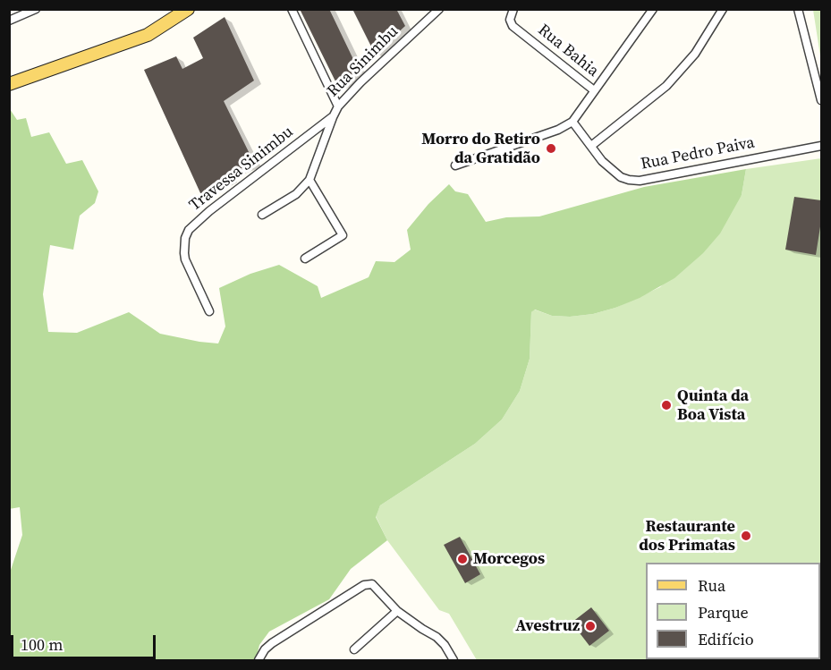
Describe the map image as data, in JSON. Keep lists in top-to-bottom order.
{
  "streets": {
    "street": [
      "Rua Bahia",
      "Rua Sinimbu",
      "Rua Pedro Paiva",
      "Travessa Sinimbu"
    ]
  },
  "crossings": [
    ["Rua Sinimbu", "Travessa Sinimbu"]
  ],
  "places": [
    "Morro do Retiro da Gratidão",
    "Quinta da Boa Vista",
    "Restaurante dos Primatas",
    "Morcegos",
    "Avestruz"
  ],
  "legend": ["Rua", "Parque", "Edifício"],
  "scale_bar": "100 m"
}
